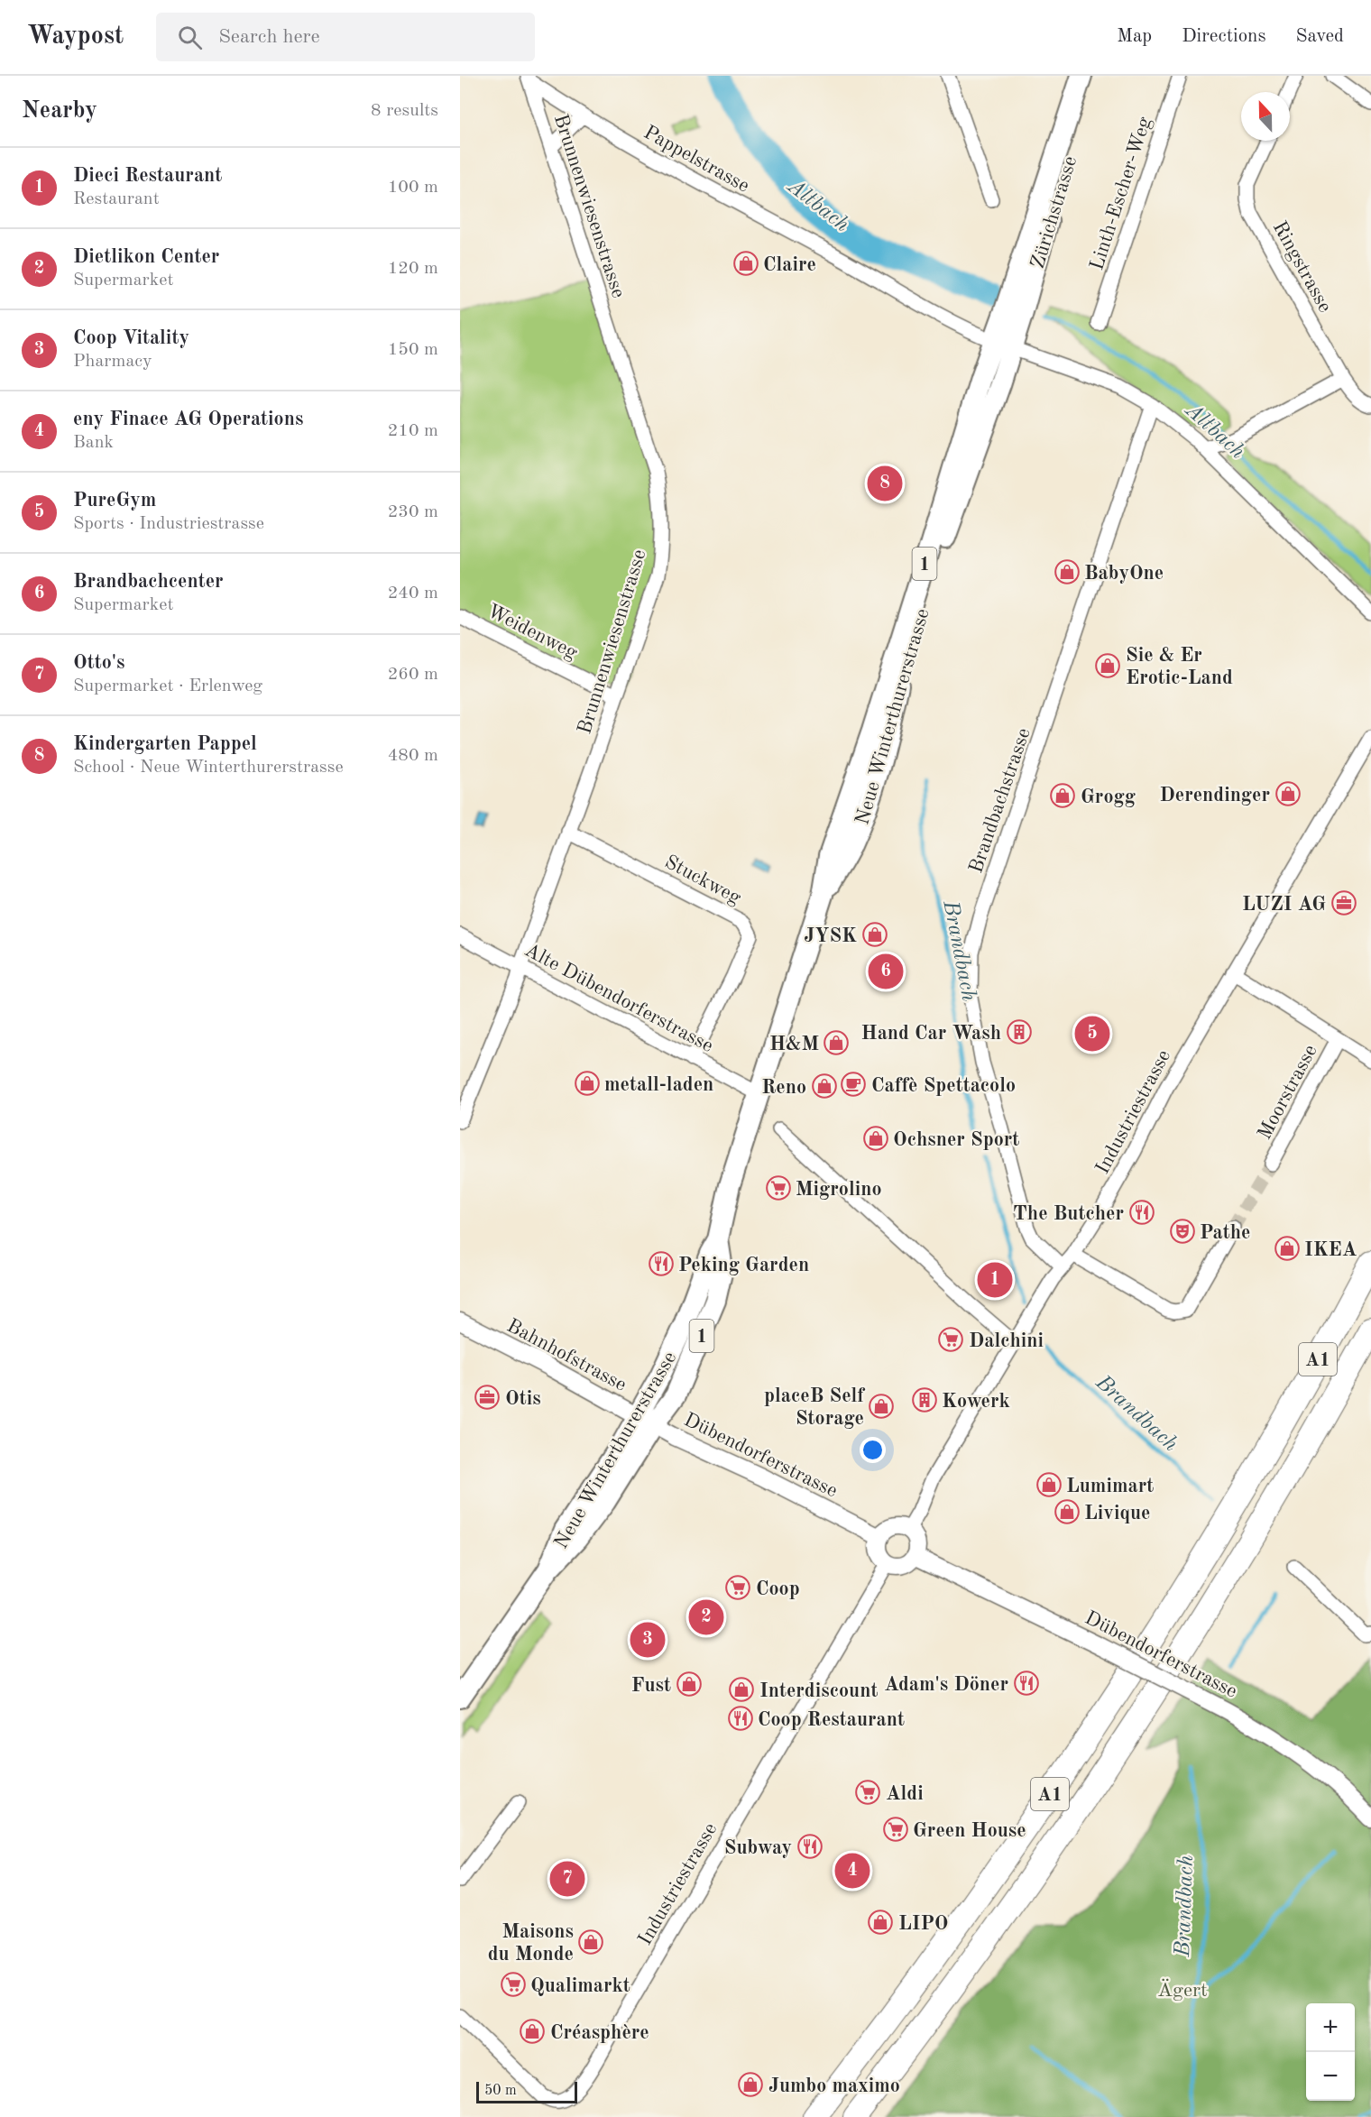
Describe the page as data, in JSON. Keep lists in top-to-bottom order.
{
  "streets": {
    "highway": ["A1"],
    "main road": ["Zürichstrasse", "1", "Neue Winterthurerstrasse"],
    "street": [
      "Pappelstrasse",
      "Linth-Escher-Weg",
      "Brunnenwiesenstrasse",
      "Ringstrasse",
      "Weidenweg",
      "Brandbachstrasse",
      "Stuckweg",
      "Alte Dübendorferstrasse",
      "Moorstrasse",
      "Industriestrasse",
      "Bahnhofstrasse",
      "Dübendorferstrasse"
    ]
  },
  "crossings": [
    ["Pappelstrasse", "Brunnenwiesenstrasse"],
    ["Pappelstrasse", "Zürichstrasse"],
    ["Pappelstrasse", "Neue Winterthurerstrasse"],
    ["Brunnenwiesenstrasse", "Weidenweg"],
    ["Brunnenwiesenstrasse", "Stuckweg"],
    ["Brunnenwiesenstrasse", "Alte Dübendorferstrasse"],
    ["Zürichstrasse", "Neue Winterthurerstrasse"],
    ["Neue Winterthurerstrasse", "Alte Dübendorferstrasse"],
    ["Neue Winterthurerstrasse", "Bahnhofstrasse"],
    ["Neue Winterthurerstrasse", "Dübendorferstrasse"],
    ["Brandbachstrasse", "Industriestrasse"],
    ["Stuckweg", "Alte Dübendorferstrasse"],
    ["Industriestrasse", "Dübendorferstrasse"],
    ["Bahnhofstrasse", "Dübendorferstrasse"]
  ],
  "water": ["Altbach", "Brandbach"],
  "parks": ["Ägert"],
  "places": {
    "shop": [
      "Claire",
      "BabyOne",
      "Sie & Er Erotic-Land",
      "Derendinger",
      "Grogg",
      "JYSK",
      "H&M",
      "metall-laden",
      "Reno",
      "Ochsner Sport",
      "IKEA",
      "placeB Self Storage",
      "Lumimart",
      "Livique",
      "Fust",
      "Interdiscount",
      "LIPO",
      "Maisons du Monde",
      "Créasphère",
      "Jumbo maximo"
    ],
    "office": ["LUZI AG", "Otis"],
    "building": ["Hand Car Wash", "Kowerk"],
    "cafe": ["Caffè Spettacolo"],
    "supermarket": [
      "Migrolino",
      "Dalchini",
      "Coop",
      "Aldi",
      "Green House",
      "Qualimarkt"
    ],
    "restaurant": [
      "The Butcher",
      "Peking Garden",
      "Adam's Döner",
      "Coop Restaurant",
      "Subway"
    ],
    "theatre": ["Pathe"]
  },
  "scale_bar": "50 m",
  "north": "top",
  "page": {
    "header": "Waypost",
    "search": "Search here",
    "nav": ["Map", "Directions", "Saved"],
    "heading": ["Nearby", "8 results"],
    "list": [
      {
        "mark": "1",
        "name": "Dieci Restaurant",
        "note": "Restaurant",
        "value": "100 m"
      },
      {
        "mark": "2",
        "name": "Dietlikon Center",
        "note": "Supermarket",
        "value": "120 m"
      },
      {
        "mark": "3",
        "name": "Coop Vitality",
        "note": "Pharmacy",
        "value": "150 m"
      },
      {
        "mark": "4",
        "name": "eny Finace AG Operations",
        "note": "Bank",
        "value": "210 m"
      },
      {
        "mark": "5",
        "name": "PureGym",
        "note": "Sports · Industriestrasse",
        "value": "230 m"
      },
      {
        "mark": "6",
        "name": "Brandbachcenter",
        "note": "Supermarket",
        "value": "240 m"
      },
      {
        "mark": "7",
        "name": "Otto's",
        "note": "Supermarket · Erlenweg",
        "value": "260 m"
      },
      {
        "mark": "8",
        "name": "Kindergarten Pappel",
        "note": "School · Neue Winterthurerstrasse",
        "value": "480 m"
      }
    ],
    "pins": [
      "8",
      "6",
      "5",
      "1",
      "2",
      "3",
      "4",
      "7"
    ],
    "map_buttons": ["+", "−"],
    "scale": "50 m"
  }
}
